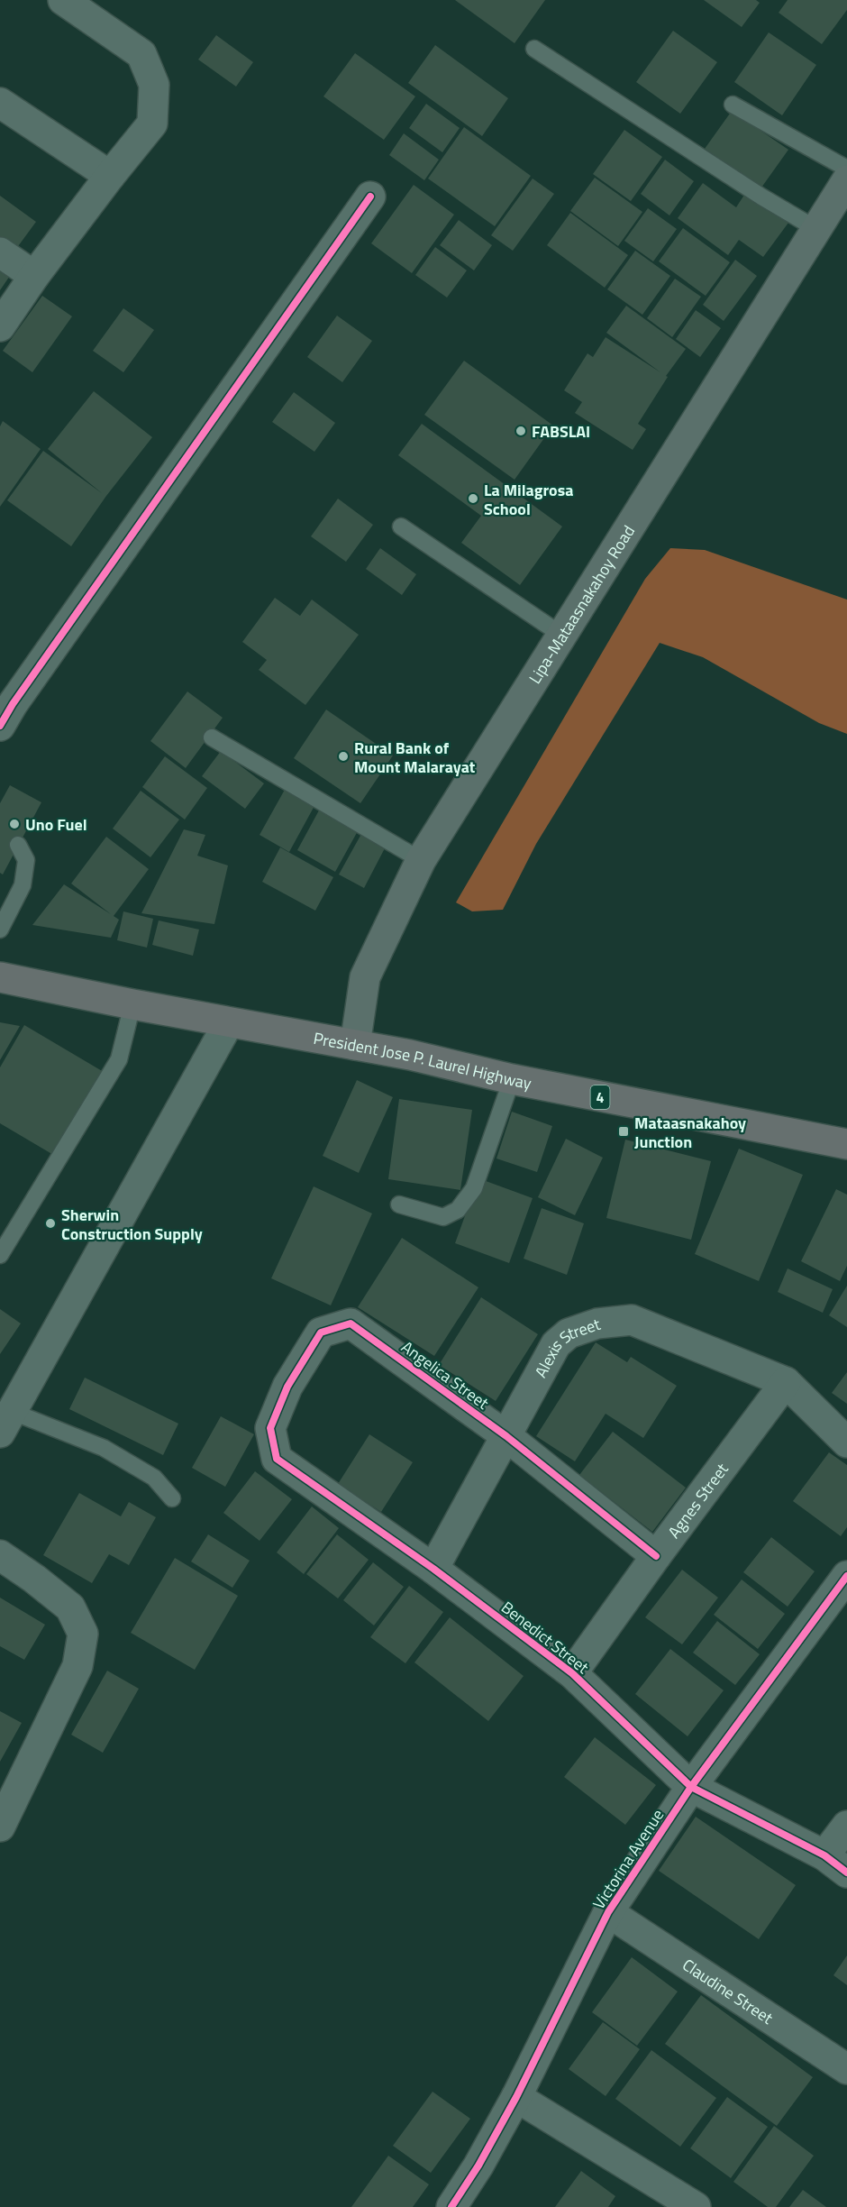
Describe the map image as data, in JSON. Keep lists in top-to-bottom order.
{
  "streets": {
    "highway": ["President Jose P. Laurel Highway", "4"],
    "main road": ["Lipa-Mataasnakahoy Road"],
    "street": [
      "Alexis Street",
      "Angelica Street",
      "Agnes Street",
      "Benedict Street",
      "Victorina Avenue",
      "Claudine Street"
    ]
  },
  "crossings": [
    ["Lipa-Mataasnakahoy Road", "President Jose P. Laurel Highway"],
    ["Alexis Street", "Angelica Street"],
    ["Alexis Street", "Agnes Street"],
    ["Alexis Street", "Benedict Street"],
    ["Angelica Street", "Agnes Street"],
    ["Angelica Street", "Benedict Street"],
    ["Agnes Street", "Benedict Street"],
    ["Benedict Street", "Victorina Avenue"],
    ["Victorina Avenue", "Claudine Street"]
  ],
  "places": {
    "other": [
      "FABSLAI",
      "La Milagrosa School",
      "Rural Bank of Mount Malarayat",
      "Uno Fuel",
      "Sherwin Construction Supply"
    ],
    "transit": ["Mataasnakahoy Junction"]
  }
}
